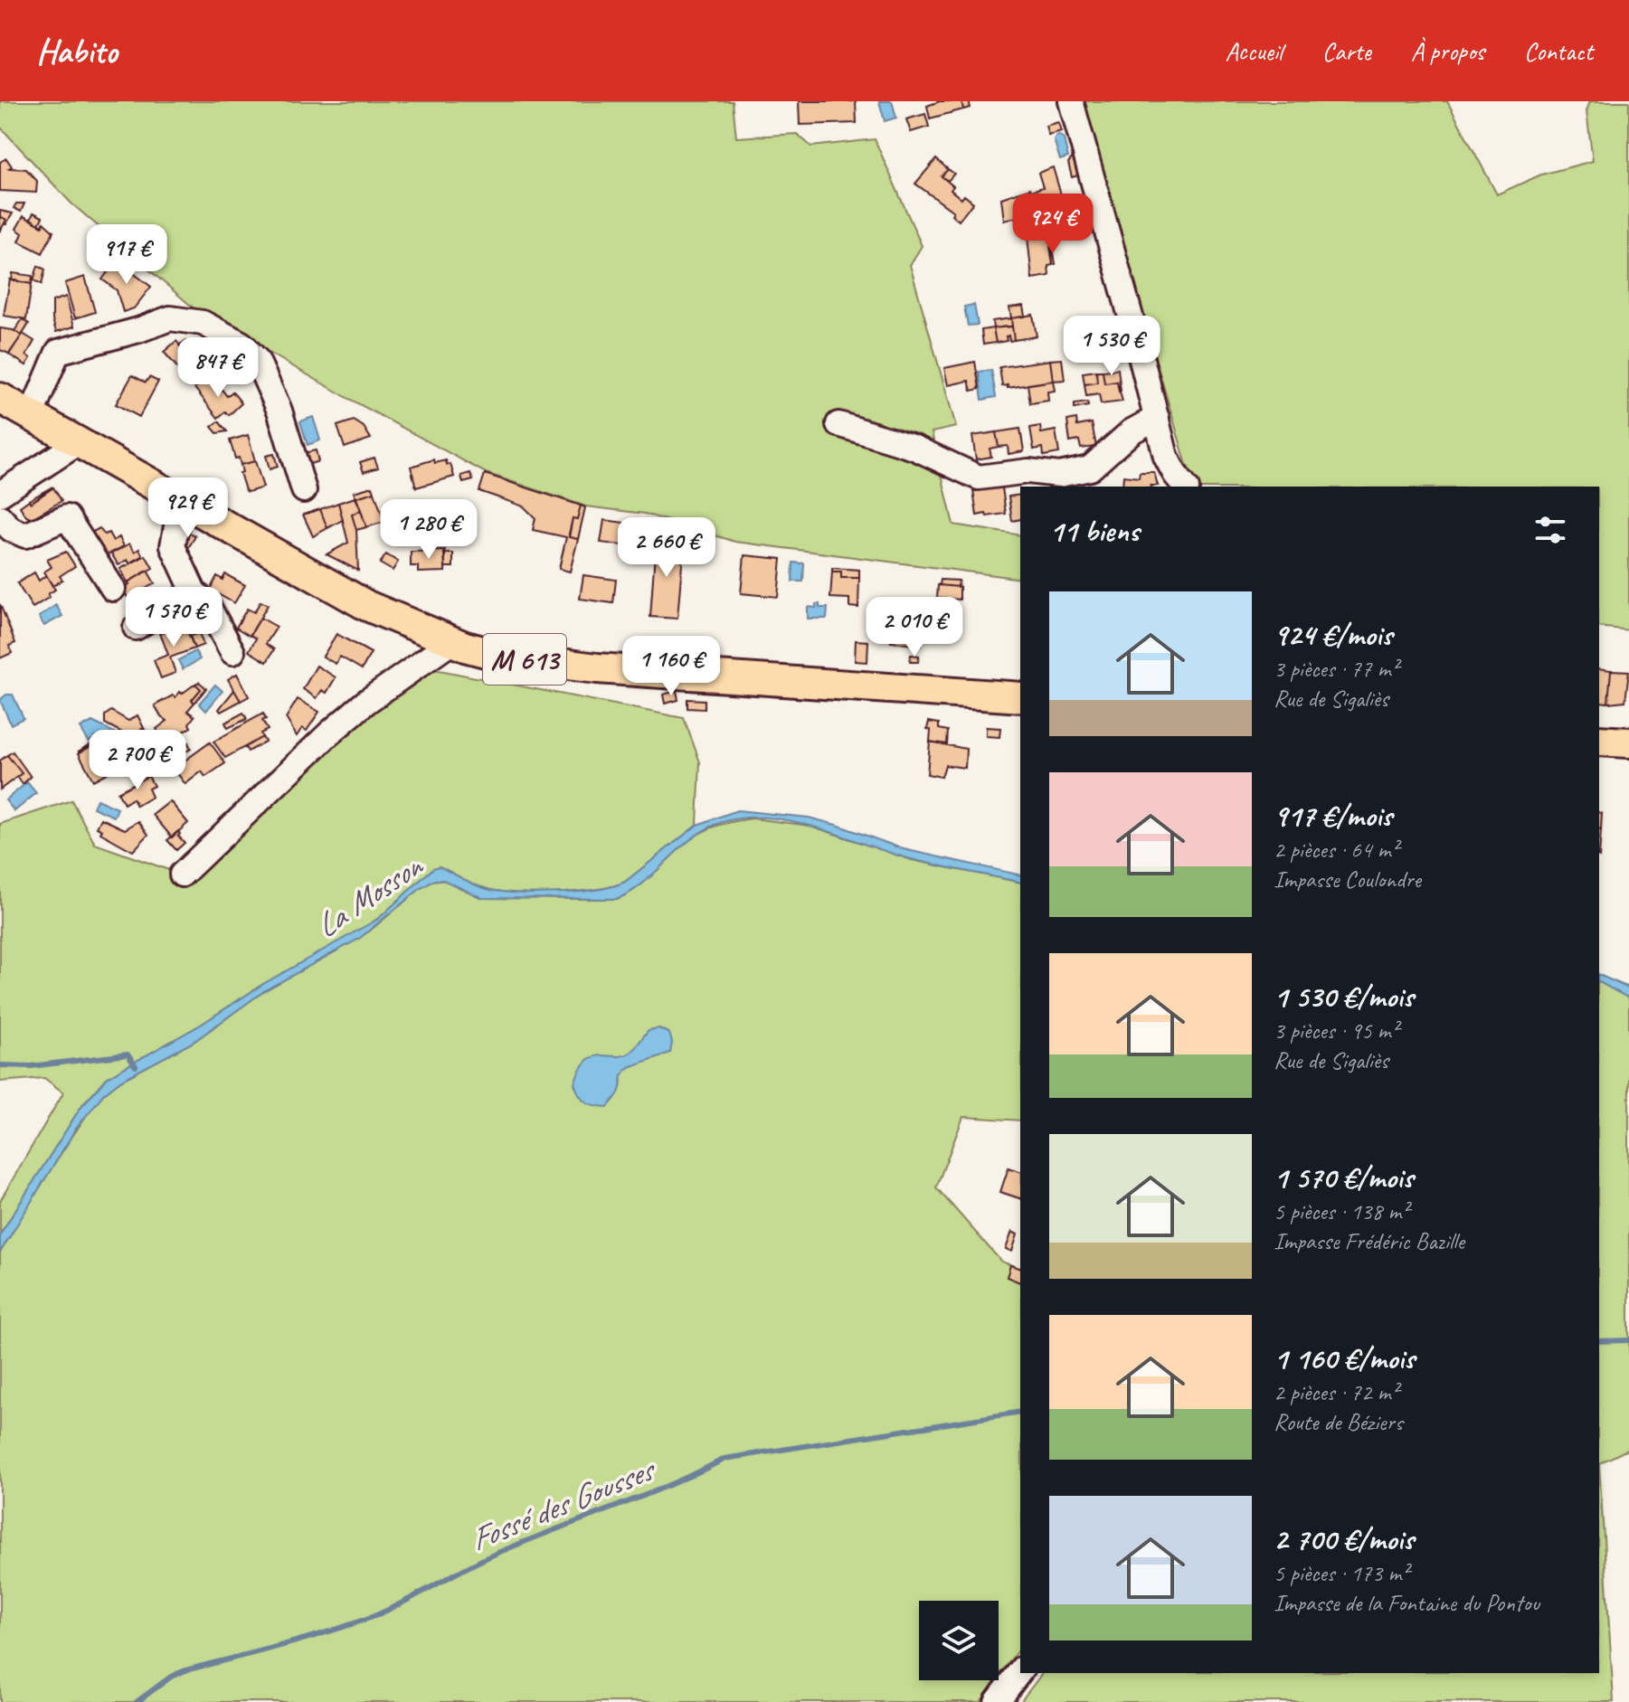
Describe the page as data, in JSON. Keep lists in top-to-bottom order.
{
  "streets": {
    "main road": ["M 613"]
  },
  "water": ["La Mosson", "Fossé des Gousses"],
  "page": {
    "header": "Habito",
    "nav": [
      "Accueil",
      "Carte",
      "À propos",
      "Contact"
    ],
    "price": [
      "924 €",
      "917 €",
      "1 530 €",
      "847 €",
      "929 €",
      "1 280 €",
      "2 660 €",
      "1 570 €",
      "2 010 €",
      "1 160 €",
      "2 700 €"
    ],
    "heading": "11 biens",
    "list": [
      {
        "name": "924 €/mois",
        "note": "3 pièces · 77 m² · Rue de Sigaliès"
      },
      {
        "name": "917 €/mois",
        "note": "2 pièces · 64 m² · Impasse Coulondre"
      },
      {
        "name": "1 530 €/mois",
        "note": "3 pièces · 95 m² · Rue de Sigaliès"
      },
      {
        "name": "1 570 €/mois",
        "note": "5 pièces · 138 m² · Impasse Frédéric Bazille"
      },
      {
        "name": "1 160 €/mois",
        "note": "2 pièces · 72 m² · Route de Béziers"
      },
      {
        "name": "2 700 €/mois",
        "note": "5 pièces · 173 m² · Impasse de la Fontaine du Pontou"
      }
    ]
  }
}
